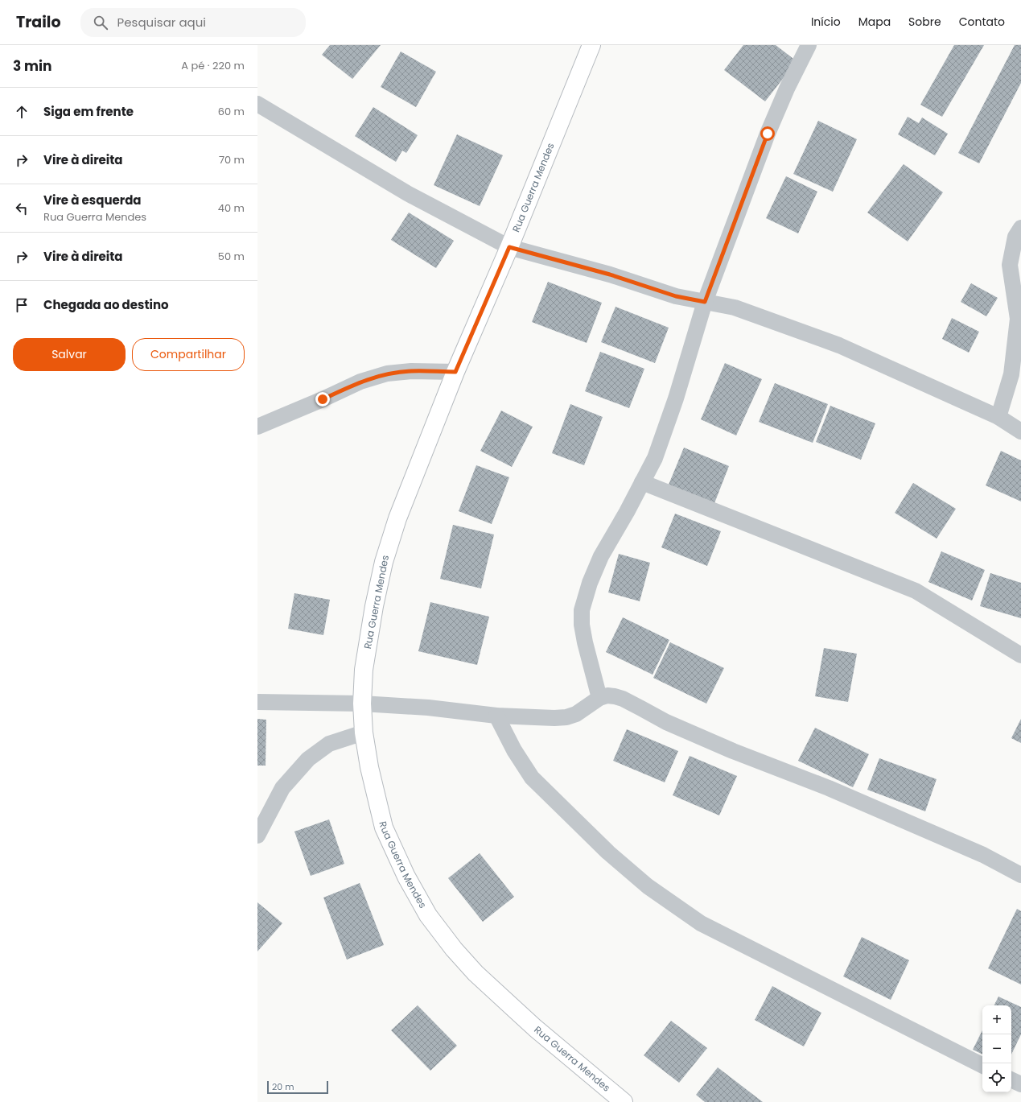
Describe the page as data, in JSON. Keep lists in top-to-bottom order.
{
  "streets": {
    "street": ["Rua Guerra Mendes"]
  },
  "scale_bar": "20 m",
  "page": {
    "header": "Trailo",
    "search": "Pesquisar aqui",
    "nav": [
      "Início",
      "Mapa",
      "Sobre",
      "Contato"
    ],
    "heading": ["3 min", "A pé · 220 m"],
    "list": [
      ["Siga em frente", "60 m"],
      ["Vire à direita", "70 m"],
      ["Vire à esquerda", "Rua Guerra Mendes", "40 m"],
      ["Vire à direita", "50 m"],
      "Chegada ao destino"
    ],
    "buttons": ["Salvar", "Compartilhar"],
    "map_buttons": ["+", "−"],
    "scale": "20 m"
  }
}
